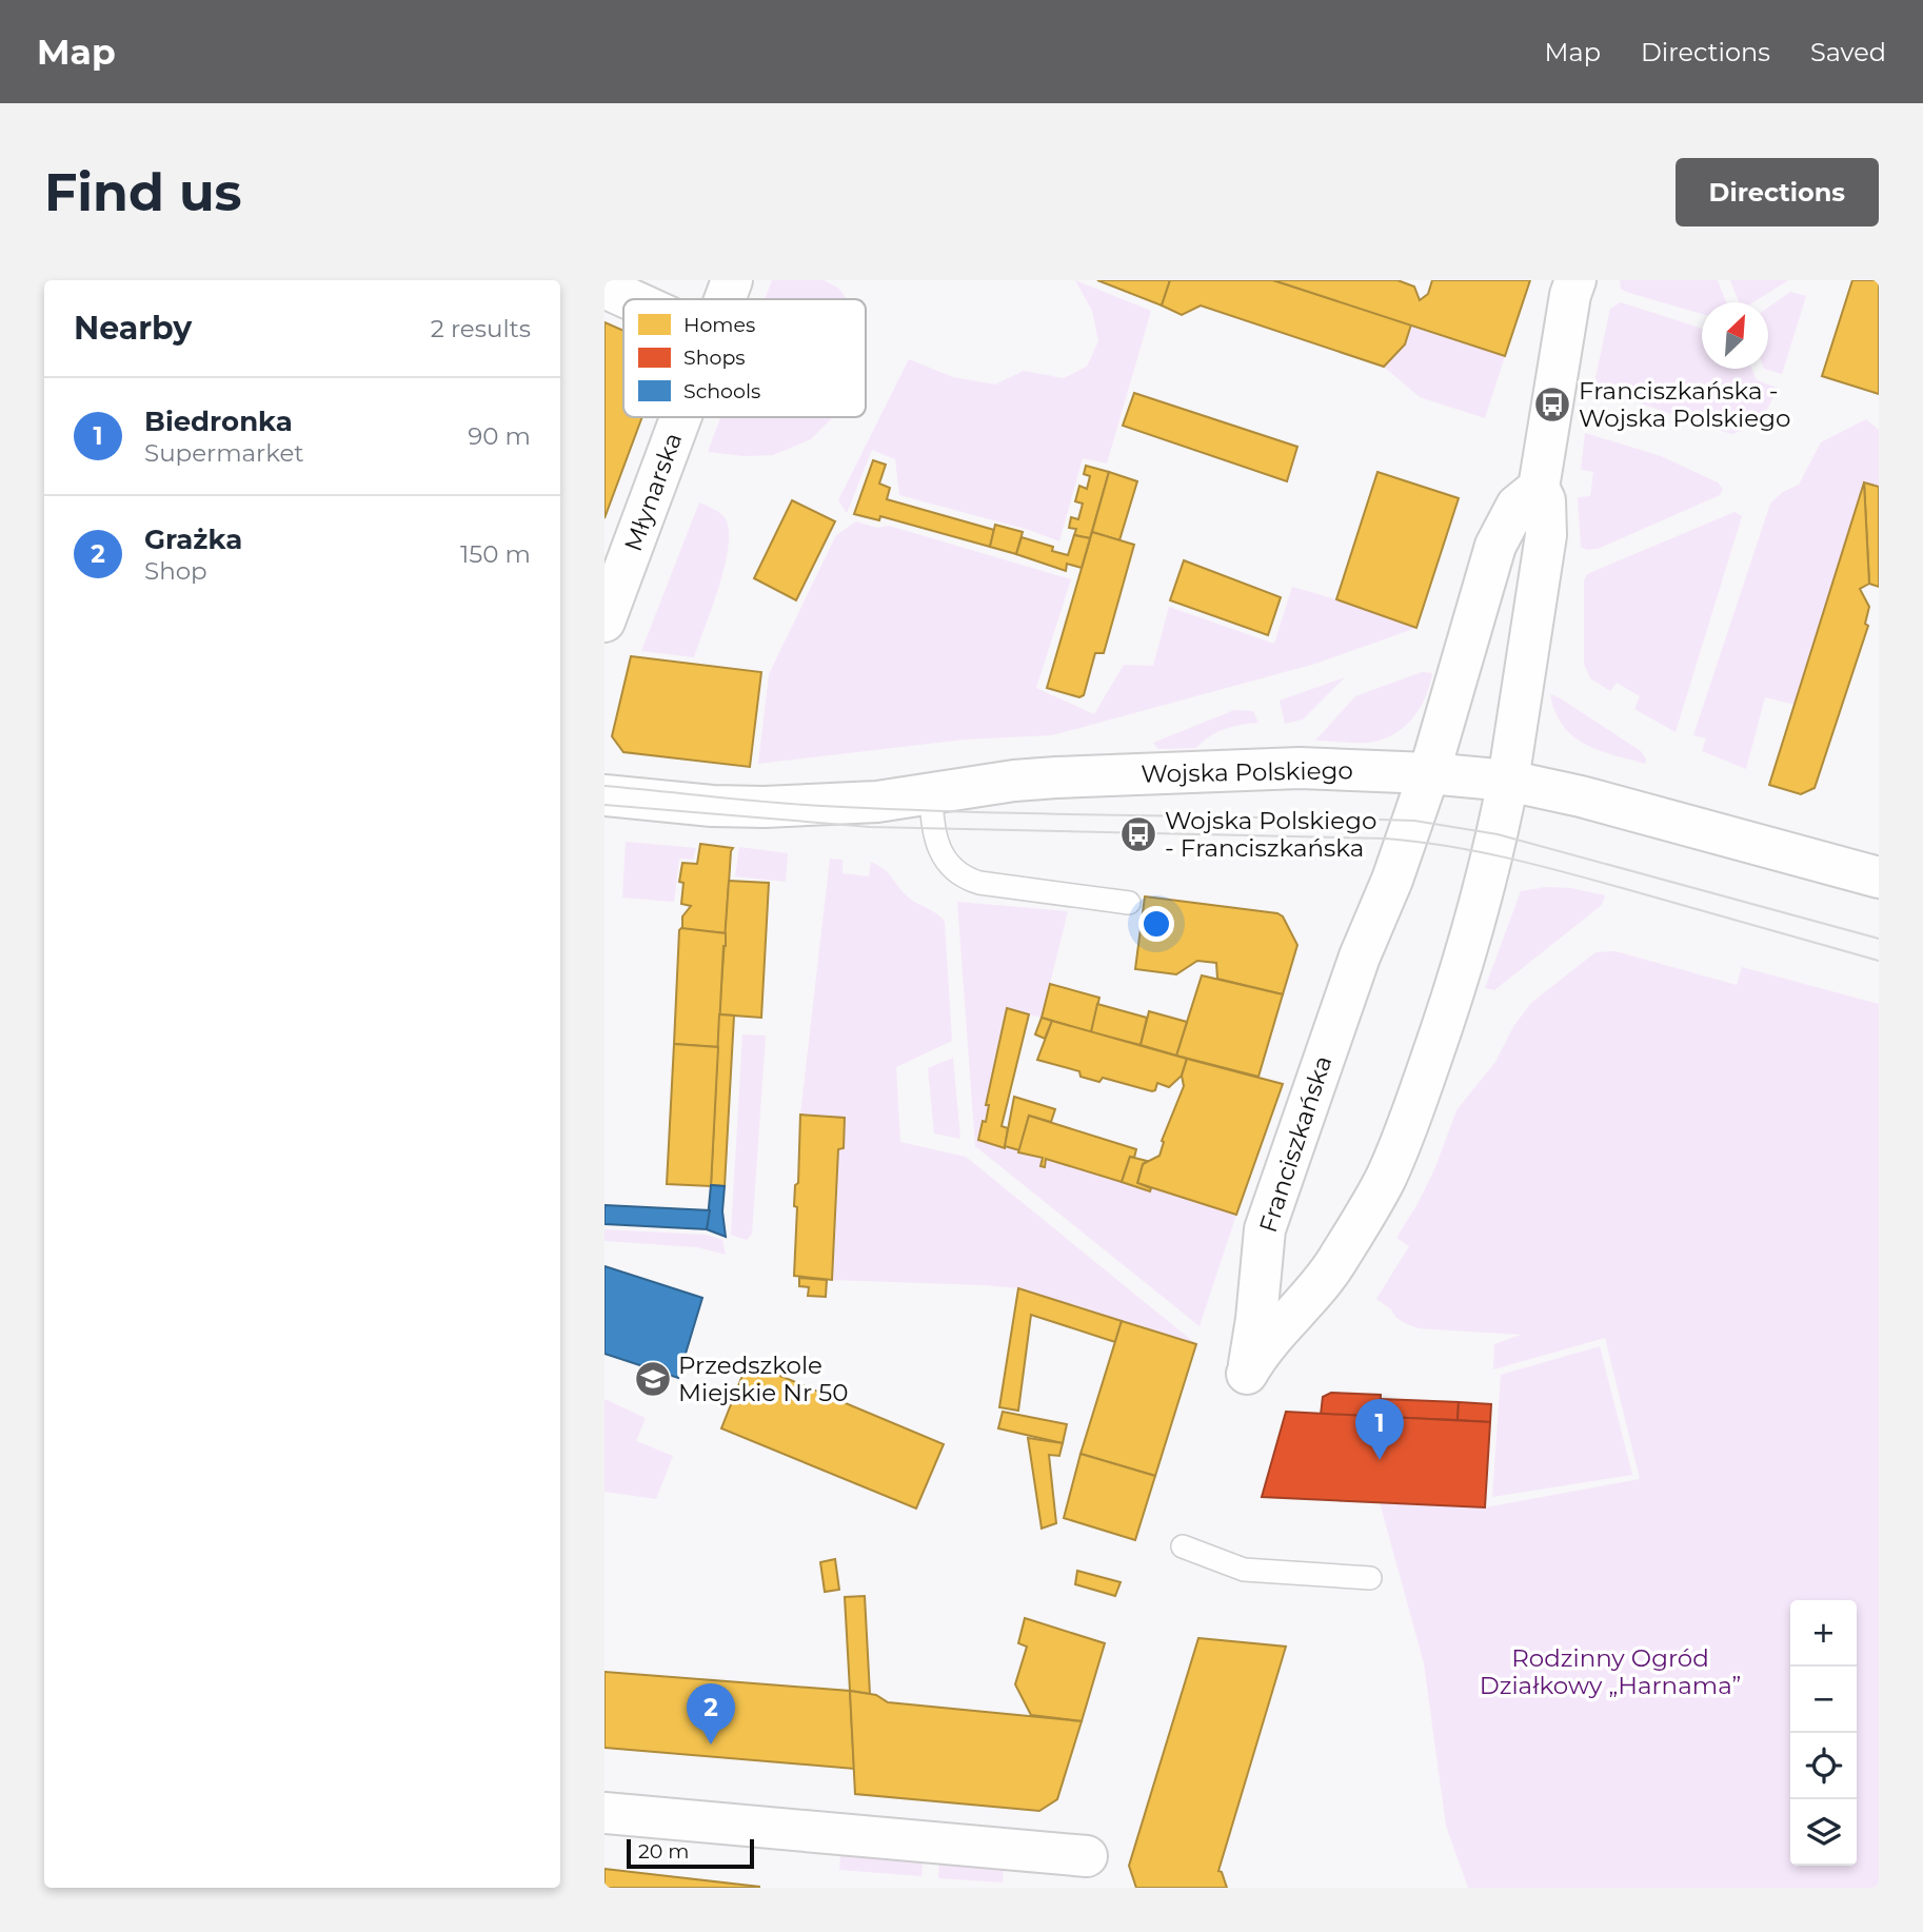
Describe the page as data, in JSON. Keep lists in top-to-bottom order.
{
  "streets": {
    "main road": ["Młynarska", "Wojska Polskiego", "Franciszkańska"]
  },
  "crossings": [
    ["Wojska Polskiego", "Franciszkańska"]
  ],
  "parks": ["Rodzinny Ogród Działkowy „Harnama”"],
  "places": {
    "bus stop": ["Franciszkańska - Wojska Polskiego", "Wojska Polskiego - Franciszkańska"],
    "school or university": ["Przedszkole Miejskie Nr 50"]
  },
  "legend": ["Homes", "Shops", "Schools"],
  "scale_bar": "20 m",
  "north": "top right",
  "page": {
    "header": "Map",
    "nav": ["Map", "Directions", "Saved"],
    "buttons": "Directions",
    "title": "Find us",
    "heading": ["Nearby", "2 results"],
    "list": [
      {
        "mark": "1",
        "name": "Biedronka",
        "note": "Supermarket",
        "value": "90 m"
      },
      {
        "mark": "2",
        "name": "Grażka",
        "note": "Shop",
        "value": "150 m"
      }
    ],
    "pins": ["1", "2"],
    "map_buttons": ["+", "−"],
    "scale": "20 m"
  }
}
